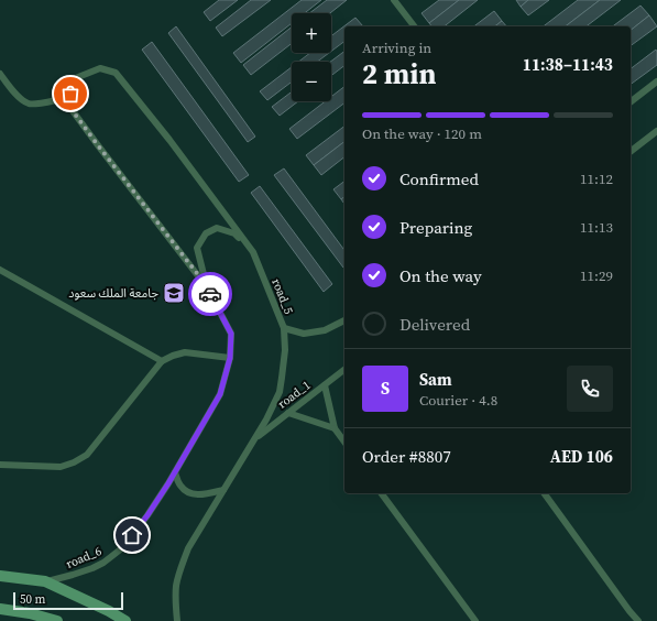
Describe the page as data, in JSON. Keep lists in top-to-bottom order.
{
  "streets": {
    "lane": ["road_5", "road_1", "road_6"]
  },
  "crossings": [
    ["road_5", "road_1"],
    ["road_5", "road_6"]
  ],
  "places": {
    "school or university": ["جامعة الملك سعود"]
  },
  "scale_bar": "50 m",
  "page": {
    "map_buttons": ["+", "−"],
    "heading": ["2 min", "Arriving in", "11:38–11:43"],
    "panel": [
      "Sam",
      "Courier · 4.8",
      "Order #8807",
      "AED 106"
    ],
    "bar": "On the way · 120 m",
    "list": [
      ["Confirmed", "11:12"],
      ["Preparing", "11:13"],
      ["On the way", "11:29"],
      "Delivered"
    ],
    "round": "S",
    "scale": "50 m"
  }
}
